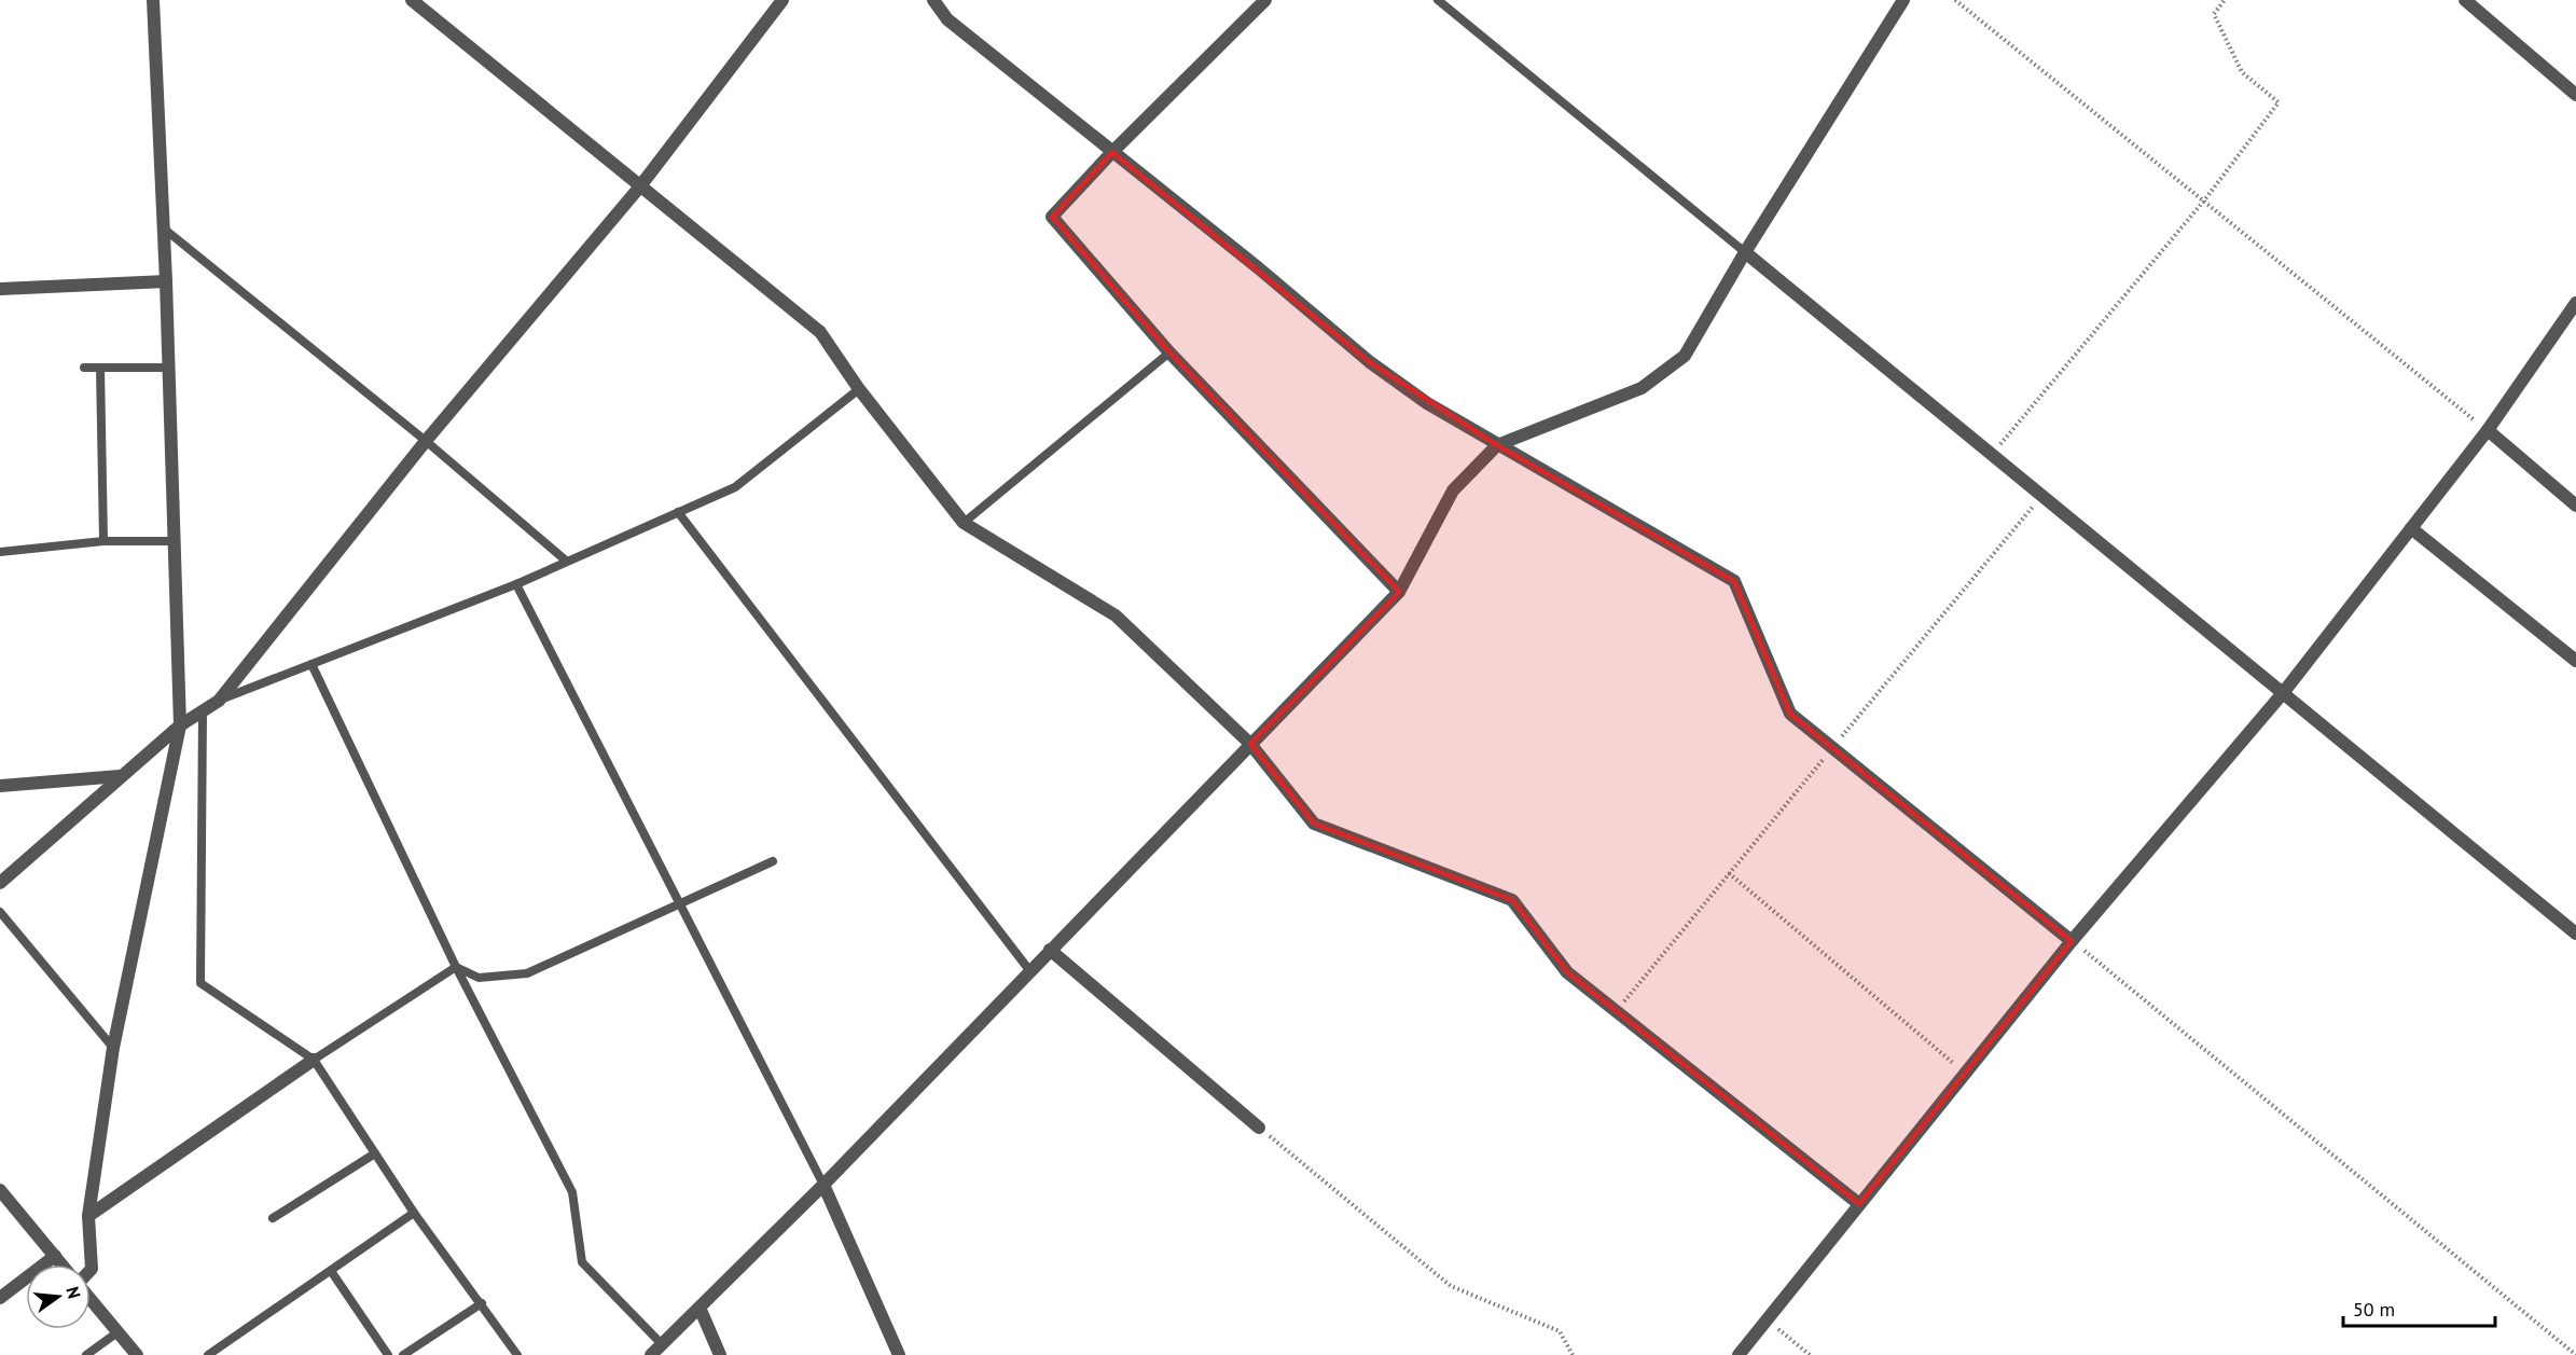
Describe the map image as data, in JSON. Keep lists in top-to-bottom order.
{
  "scale_bar": "50 m",
  "north": "right"
}
